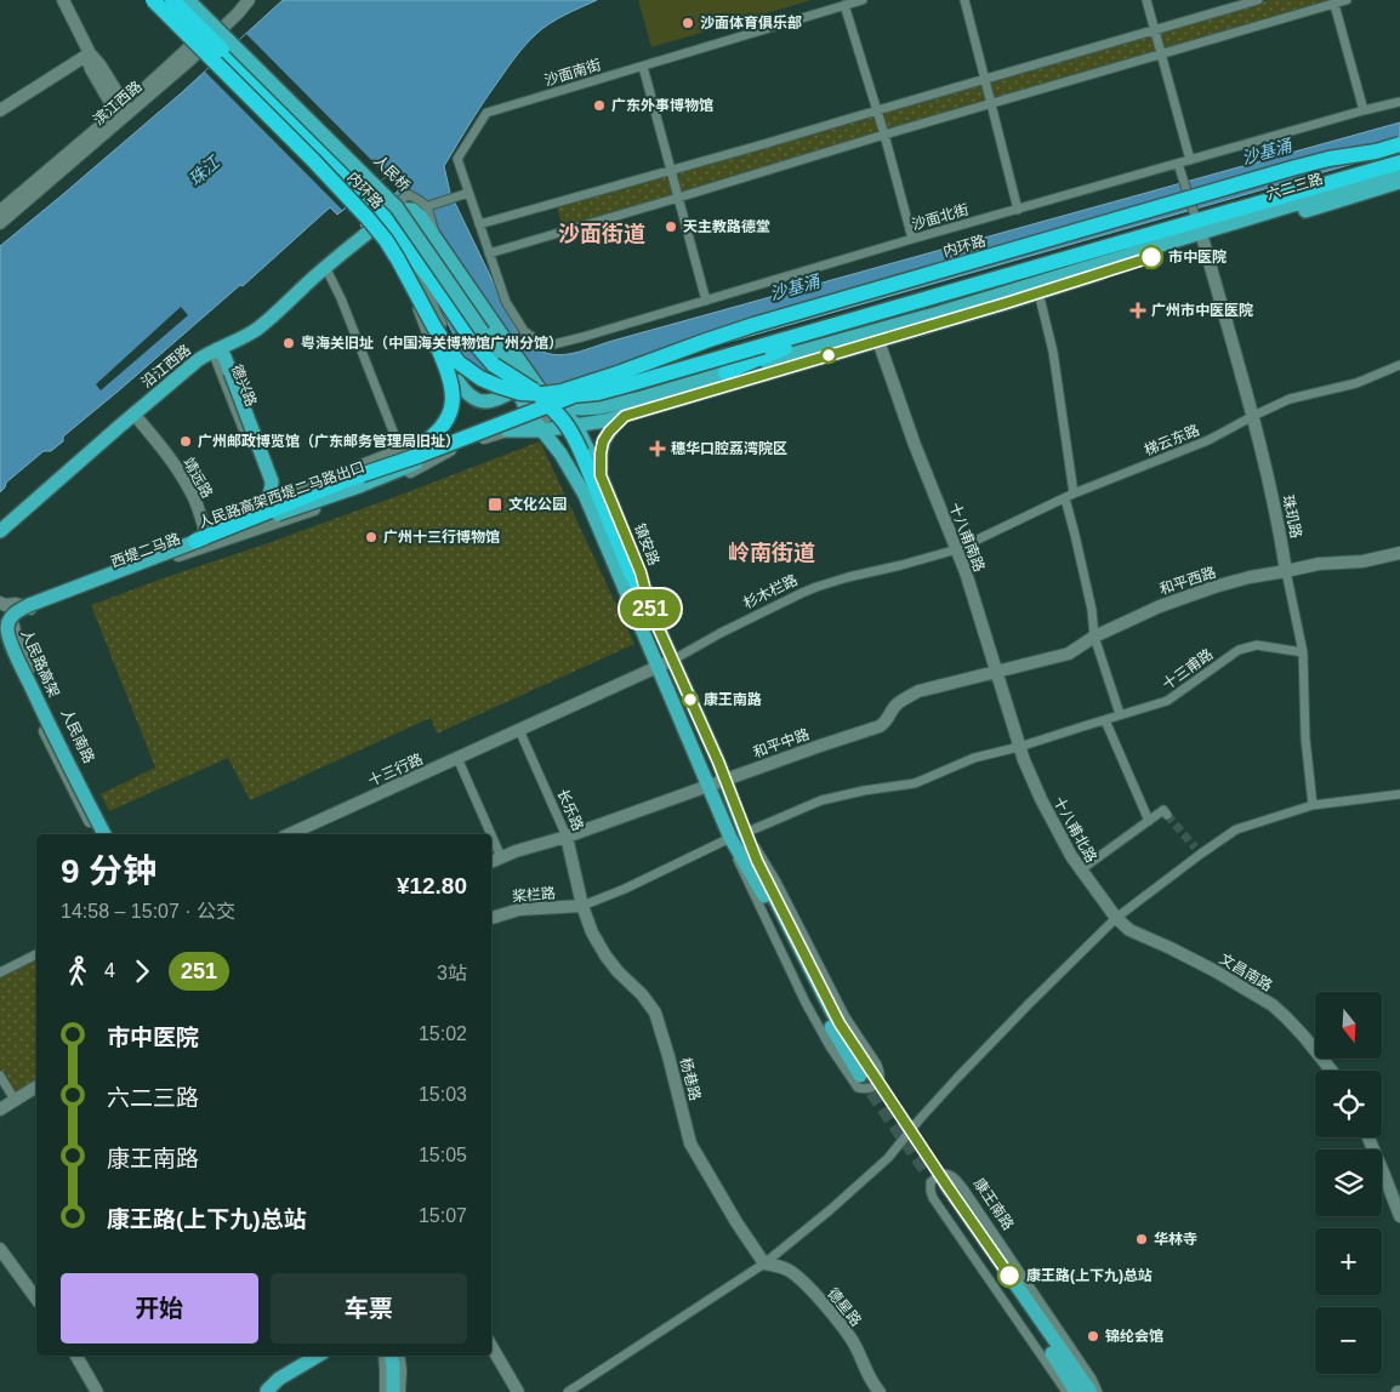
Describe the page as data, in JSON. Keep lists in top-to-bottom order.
{
  "streets": {
    "highway": ["内环路"],
    "main road": [
      "人民桥",
      "六二三路",
      "沿江西路",
      "人民路高架西堤二马路出口",
      "镇安路",
      "人民路高架",
      "康王南路"
    ],
    "street": [
      "沙面南街",
      "滨江西路",
      "沙面北街",
      "德兴路",
      "梯云东路",
      "靖远路",
      "珠玑路",
      "十八甫南路",
      "西堤二马路",
      "和平西路",
      "杉木栏路",
      "十三甫路",
      "人民南路",
      "和平中路",
      "十三行路",
      "长乐路",
      "十八甫北路",
      "桨栏路",
      "文昌南路",
      "杨巷路",
      "德星路"
    ]
  },
  "crossings": [
    ["沙面南街", "沙面北街"],
    ["人民桥", "六二三路"],
    ["人民桥", "镇安路"],
    ["六二三路", "珠玑路"],
    ["六二三路", "十八甫南路"],
    ["六二三路", "镇安路"],
    ["六二三路", "西堤二马路"],
    ["内环路", "沿江西路"],
    ["沿江西路", "德兴路"],
    ["沿江西路", "靖远路"],
    ["德兴路", "西堤二马路"],
    ["梯云东路", "珠玑路"],
    ["梯云东路", "十八甫南路"],
    ["梯云东路", "杉木栏路"],
    ["靖远路", "人民路高架西堤二马路出口"],
    ["靖远路", "西堤二马路"],
    ["靖远路", "人民路高架"],
    ["人民路高架西堤二马路出口", "西堤二马路"],
    ["人民路高架西堤二马路出口", "人民路高架"],
    ["珠玑路", "和平西路"],
    ["珠玑路", "十三甫路"],
    ["十八甫南路", "和平西路"],
    ["十八甫南路", "杉木栏路"],
    ["十八甫南路", "十三甫路"],
    ["十八甫南路", "和平中路"],
    ["十八甫南路", "十八甫北路"],
    ["镇安路", "杉木栏路"],
    ["西堤二马路", "人民路高架"],
    ["西堤二马路", "人民南路"],
    ["和平西路", "和平中路"],
    ["十三甫路", "十八甫北路"],
    ["和平中路", "长乐路"],
    ["十三行路", "长乐路"],
    ["长乐路", "桨栏路"],
    ["长乐路", "杨巷路"],
    ["十八甫北路", "文昌南路"],
    ["桨栏路", "杨巷路"],
    ["杨巷路", "德星路"]
  ],
  "districts": ["沙面街道", "岭南街道"],
  "water": ["沙基涌", "珠江"],
  "places": {
    "other": [
      "沙面体育俱乐部",
      "广东外事博物馆",
      "天主教路德堂",
      "市中医院",
      "粤海关旧址（中国海关博物馆广州分馆）",
      "广州邮政博览馆（广东邮务管理局旧址）",
      "广州十三行博物馆",
      "康王南路",
      "华林寺",
      "康王路(上下九)总站",
      "锦纶会馆"
    ],
    "health": ["广州市中医医院", "穗华口腔荔湾院区"],
    "transit": ["文化公园"]
  },
  "lines": ["bus line 251"],
  "north": "bottom",
  "page": {
    "on_map": "251",
    "heading": ["9 分钟", "14:58 – 15:07 · 公交", "¥12.80"],
    "legs": ["4", "251", "3站"],
    "map_buttons": ["+", "−"],
    "list": [
      {
        "name": "市中医院",
        "value": "15:02"
      },
      {
        "name": "六二三路",
        "value": "15:03"
      },
      {
        "name": "康王南路",
        "value": "15:05"
      },
      {
        "name": "康王路(上下九)总站",
        "value": "15:07"
      }
    ],
    "buttons": ["开始", "车票"]
  }
}
